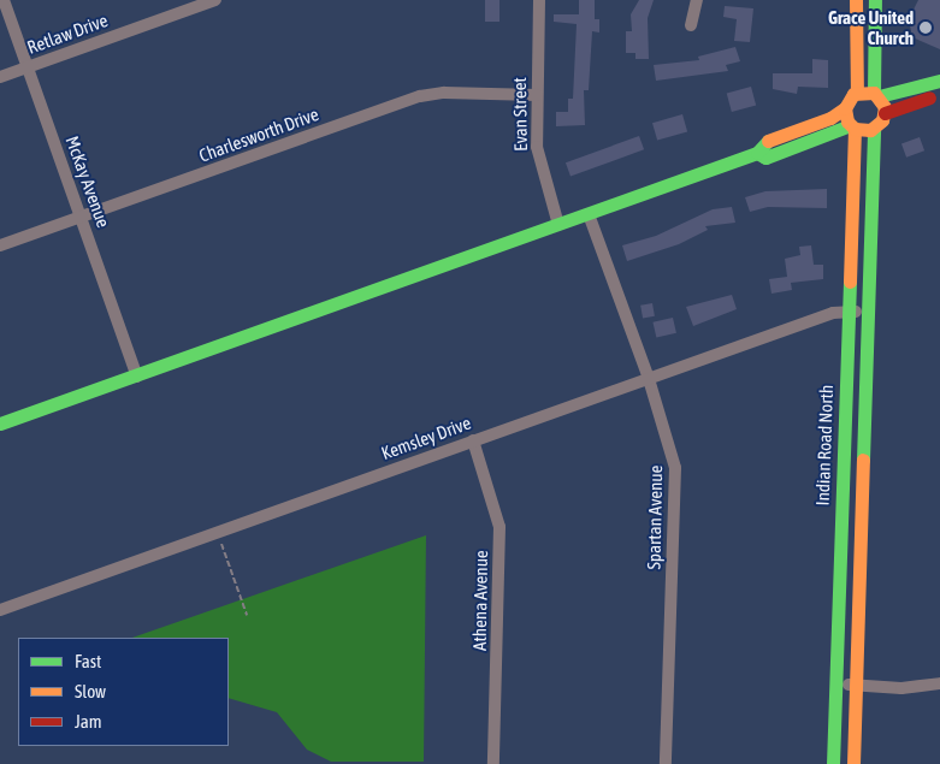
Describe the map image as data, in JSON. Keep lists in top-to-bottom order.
{
  "streets": {
    "main road": ["Indian Road North"],
    "street": [
      "Retlaw Drive",
      "Evan Street",
      "Charlesworth Drive",
      "McKay Avenue",
      "Kemsley Drive",
      "Spartan Avenue",
      "Athena Avenue"
    ]
  },
  "crossings": [
    ["Retlaw Drive", "McKay Avenue"],
    ["Evan Street", "Charlesworth Drive"],
    ["Charlesworth Drive", "McKay Avenue"],
    ["Kemsley Drive", "Indian Road North"],
    ["Kemsley Drive", "Spartan Avenue"],
    ["Kemsley Drive", "Athena Avenue"]
  ],
  "places": ["Grace United Church"],
  "legend": ["Fast", "Slow", "Jam"]
}
